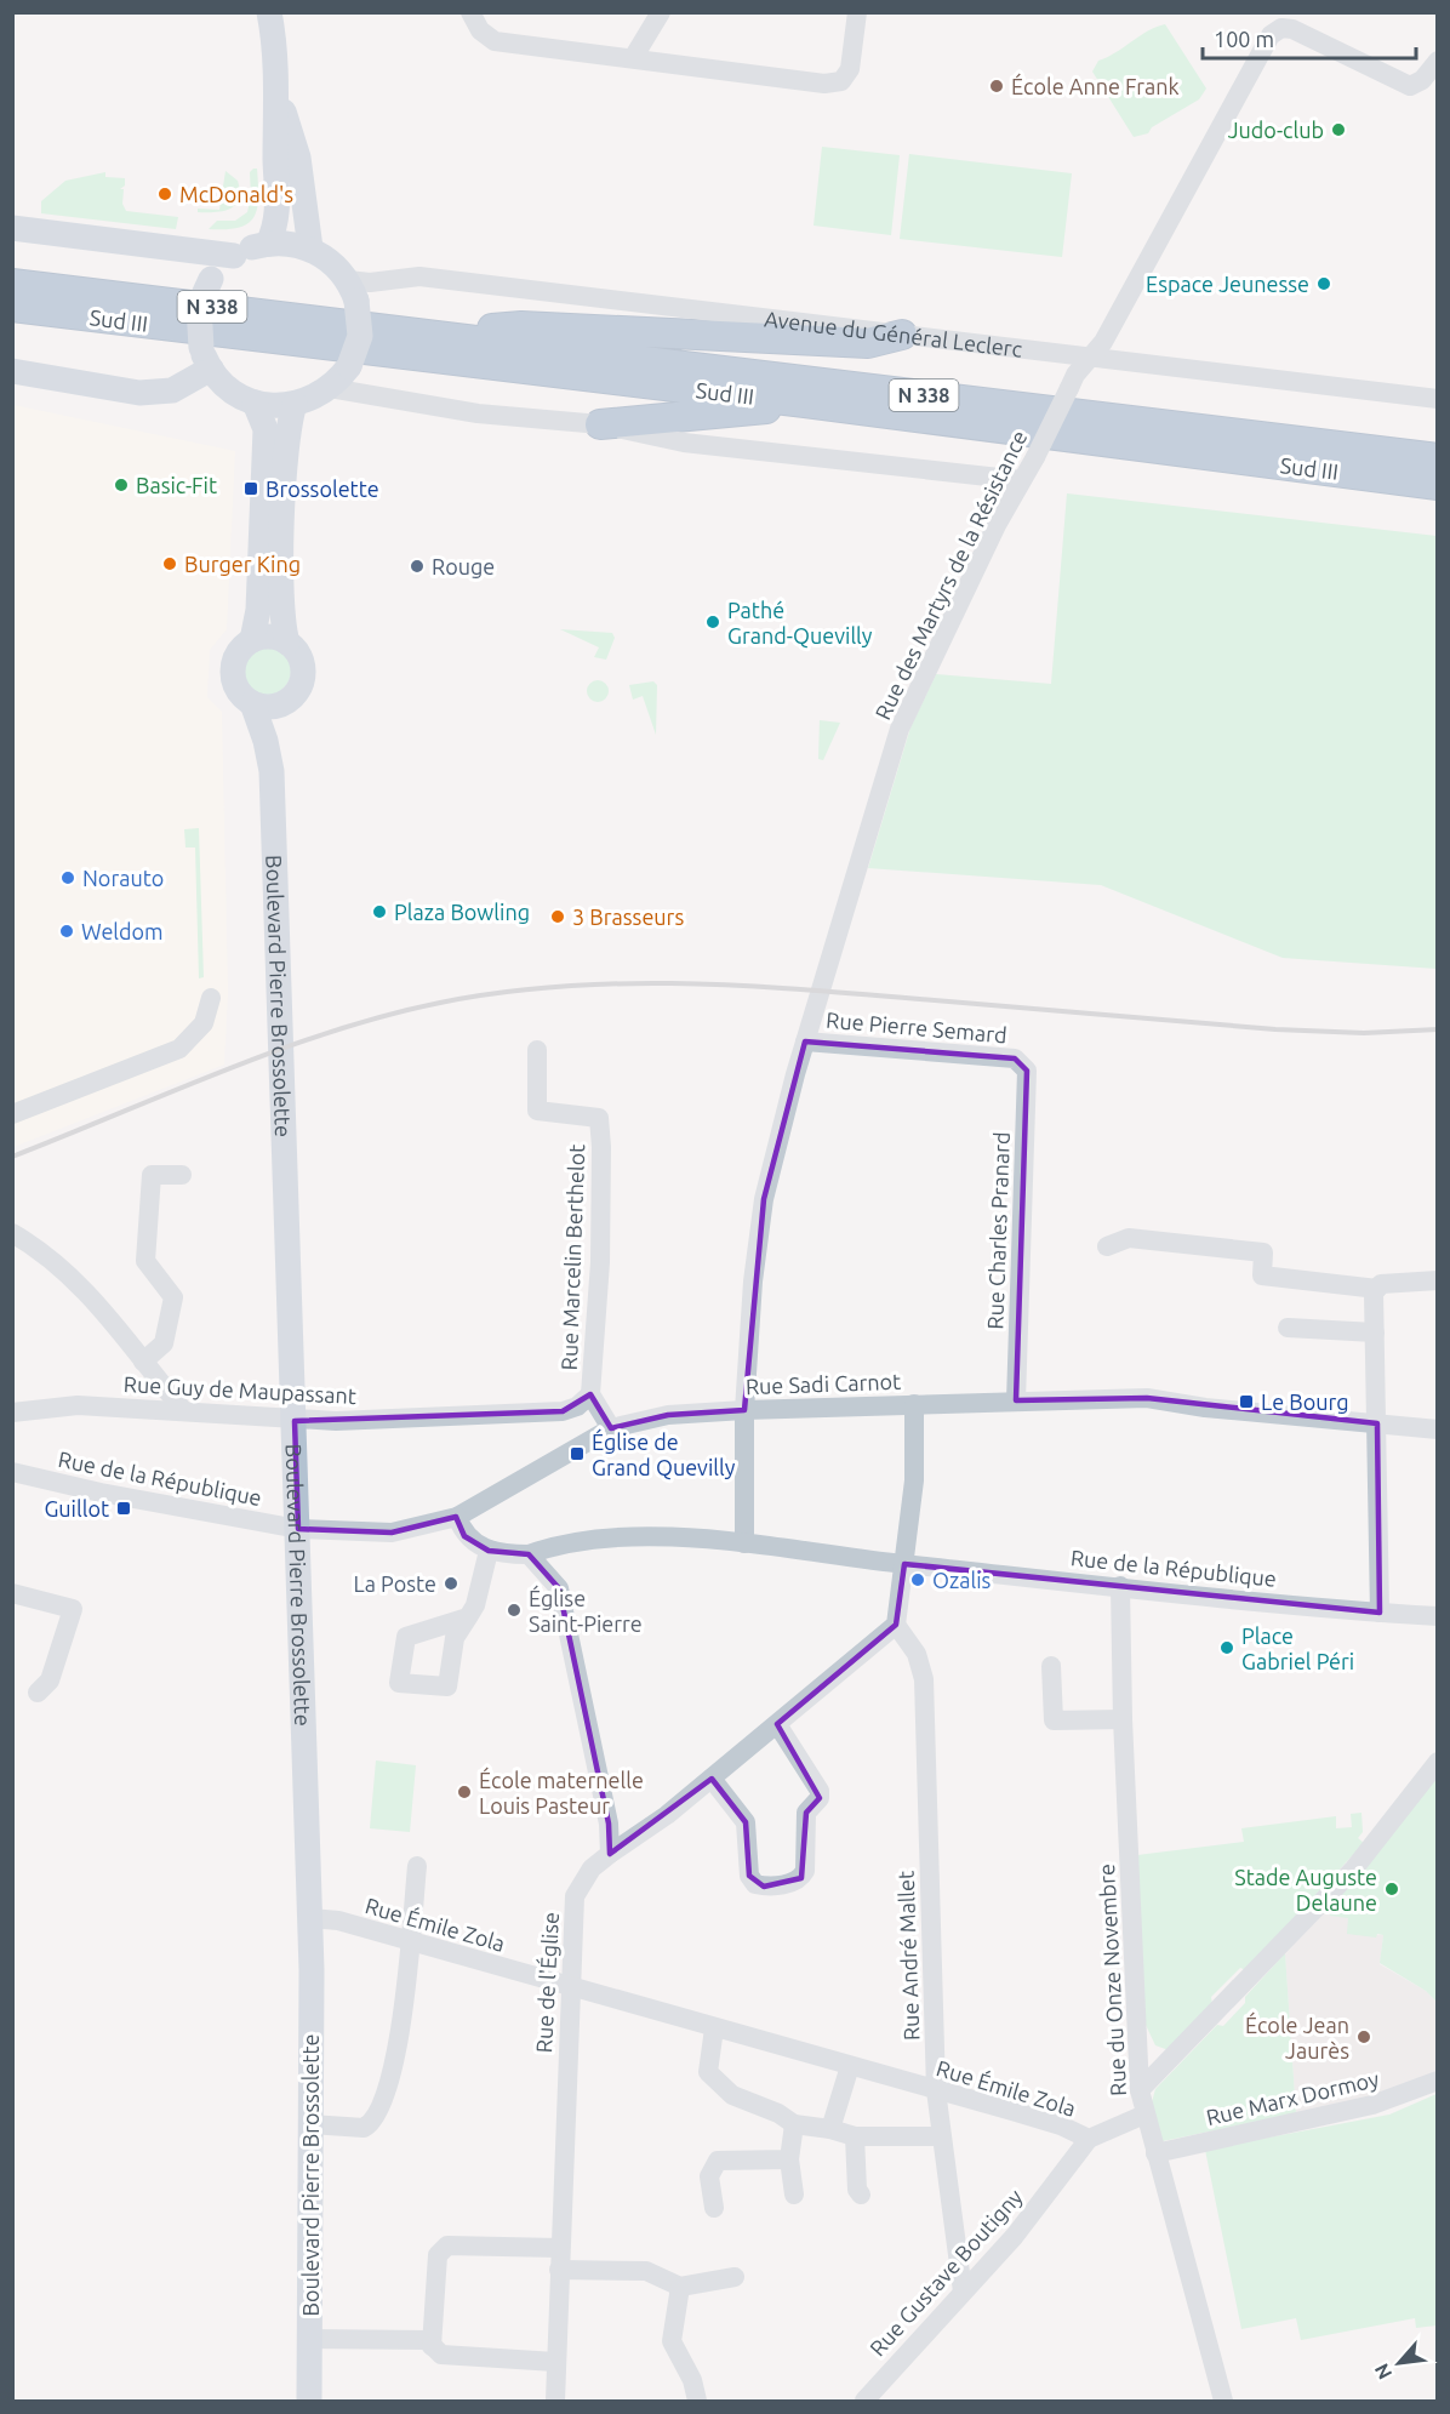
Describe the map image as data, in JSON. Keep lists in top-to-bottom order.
{
  "streets": {
    "highway": ["N 338", "Sud III"],
    "main road": ["Boulevard Pierre Brossolette"],
    "street": [
      "Avenue du Général Leclerc",
      "Rue des Martyrs de la Résistance",
      "Rue Pierre Semard",
      "Rue Charles Pranard",
      "Rue Marcelin Berthelot",
      "Rue Sadi Carnot",
      "Rue Guy de Maupassant",
      "Rue de la République",
      "Rue Émile Zola",
      "Rue André Mallet",
      "Rue du Onze Novembre",
      "Rue de l'Église",
      "Rue Marx Dormoy",
      "Rue Gustave Boutigny"
    ]
  },
  "crossings": [
    ["Avenue du Général Leclerc", "Rue des Martyrs de la Résistance"],
    ["Rue des Martyrs de la Résistance", "Rue Pierre Semard"],
    ["Rue des Martyrs de la Résistance", "Rue Sadi Carnot"],
    ["Rue des Martyrs de la Résistance", "Rue de la République"],
    ["Boulevard Pierre Brossolette", "Rue Sadi Carnot"],
    ["Boulevard Pierre Brossolette", "Rue Guy de Maupassant"],
    ["Boulevard Pierre Brossolette", "Rue de la République"],
    ["Boulevard Pierre Brossolette", "Rue Émile Zola"],
    ["Rue Pierre Semard", "Rue Charles Pranard"],
    ["Rue Charles Pranard", "Rue Sadi Carnot"],
    ["Rue Marcelin Berthelot", "Rue Sadi Carnot"],
    ["Rue Marcelin Berthelot", "Rue Guy de Maupassant"],
    ["Rue Sadi Carnot", "Rue de la République"],
    ["Rue de la République", "Rue du Onze Novembre"],
    ["Rue Émile Zola", "Rue André Mallet"],
    ["Rue Émile Zola", "Rue du Onze Novembre"],
    ["Rue Émile Zola", "Rue de l'Église"],
    ["Rue Émile Zola", "Rue Gustave Boutigny"],
    ["Rue André Mallet", "Rue de l'Église"],
    ["Rue André Mallet", "Rue Gustave Boutigny"],
    ["Rue du Onze Novembre", "Rue Marx Dormoy"]
  ],
  "places": {
    "other": [
      "École Anne Frank",
      "Judo-club",
      "McDonald's",
      "Espace Jeunesse",
      "Basic-Fit",
      "Burger King",
      "Rouge",
      "Pathé Grand-Quevilly",
      "Norauto",
      "Plaza Bowling",
      "3 Brasseurs",
      "Weldom",
      "Ozalis",
      "La Poste",
      "Église Saint-Pierre",
      "Place Gabriel Péri",
      "École maternelle Louis Pasteur",
      "Stade Auguste Delaune",
      "École Jean Jaurès"
    ],
    "transit": [
      "Brossolette",
      "Le Bourg",
      "Église de Grand Quevilly",
      "Guillot"
    ]
  },
  "scale_bar": "100 m",
  "north": "bottom left"
}
